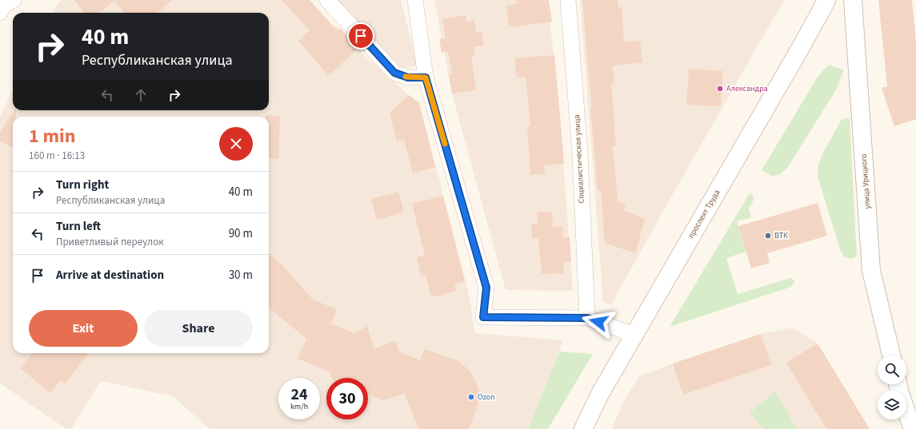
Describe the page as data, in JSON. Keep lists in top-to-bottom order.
{
  "streets": {
    "main road": ["улица Урицкого", "проспект Труда"],
    "street": ["Социалистическая улица"]
  },
  "places": ["Александра", "ВТК", "Ozon"],
  "page": {
    "turn": ["40 m", "Республиканская улица"],
    "heading": ["1 min", "160 m · 16:13"],
    "list": [
      {
        "name": "Turn right",
        "note": "Республиканская улица",
        "value": "40 m"
      },
      {
        "name": "Turn left",
        "note": "Приветливый переулок",
        "value": "90 m"
      },
      {
        "name": "Arrive at destination",
        "value": "30 m"
      }
    ],
    "buttons": ["Exit", "Share"],
    "speed": "24 km/h",
    "limit": "30"
  }
}
